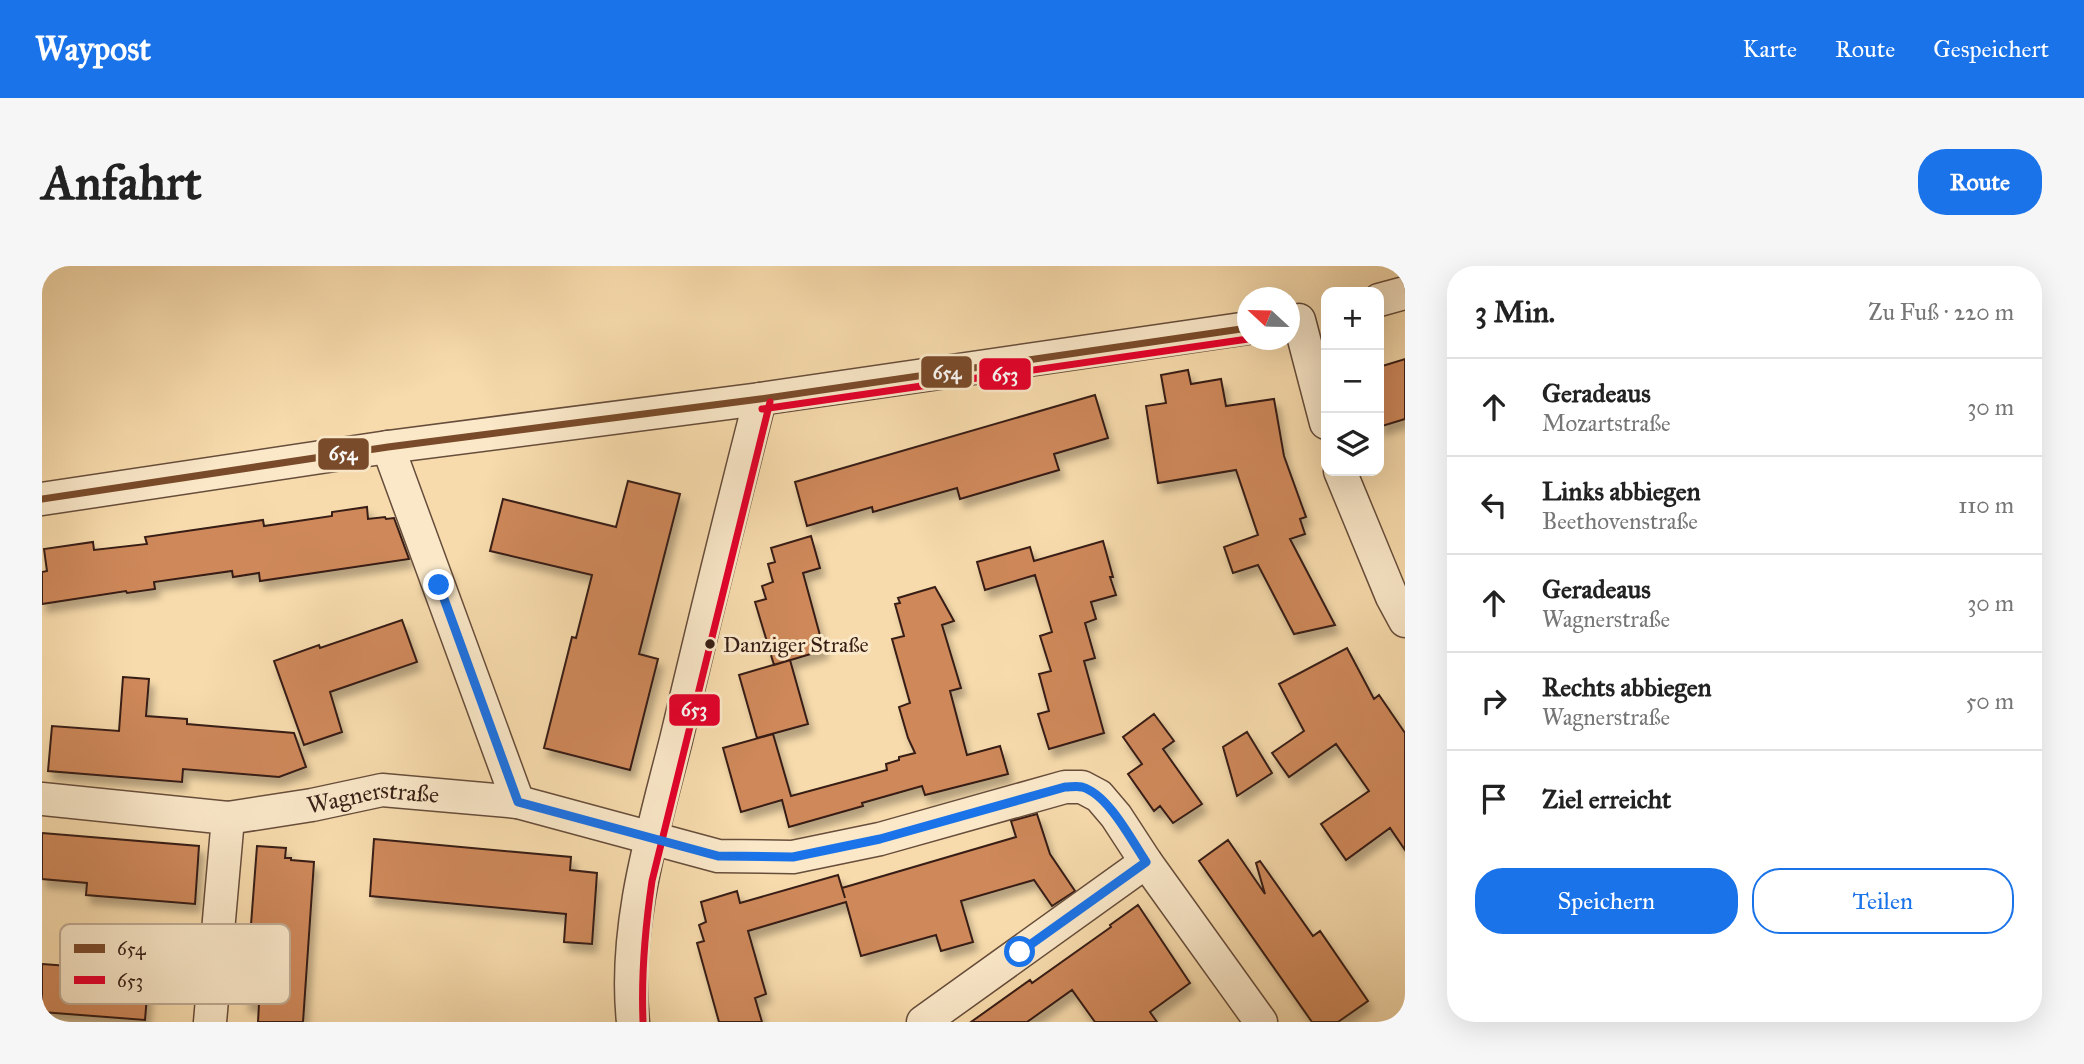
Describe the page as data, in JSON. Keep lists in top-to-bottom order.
{
  "streets": {
    "street": ["Wagnerstraße"]
  },
  "places": ["Danziger Straße"],
  "lines": ["transit line 654", "transit line 653"],
  "legend": ["654", "653"],
  "north": "left",
  "page": {
    "header": "Waypost",
    "nav": ["Karte", "Route", "Gespeichert"],
    "buttons": [
      "Route",
      ["Speichern", "Teilen"]
    ],
    "title": "Anfahrt",
    "heading": ["3 Min.", "Zu Fuß · 220 m"],
    "map_buttons": ["+", "−"],
    "list": [
      ["Geradeaus", "Mozartstraße", "30 m"],
      ["Links abbiegen", "Beethovenstraße", "110 m"],
      ["Geradeaus", "Wagnerstraße", "30 m"],
      ["Rechts abbiegen", "Wagnerstraße", "50 m"],
      "Ziel erreicht"
    ]
  }
}
